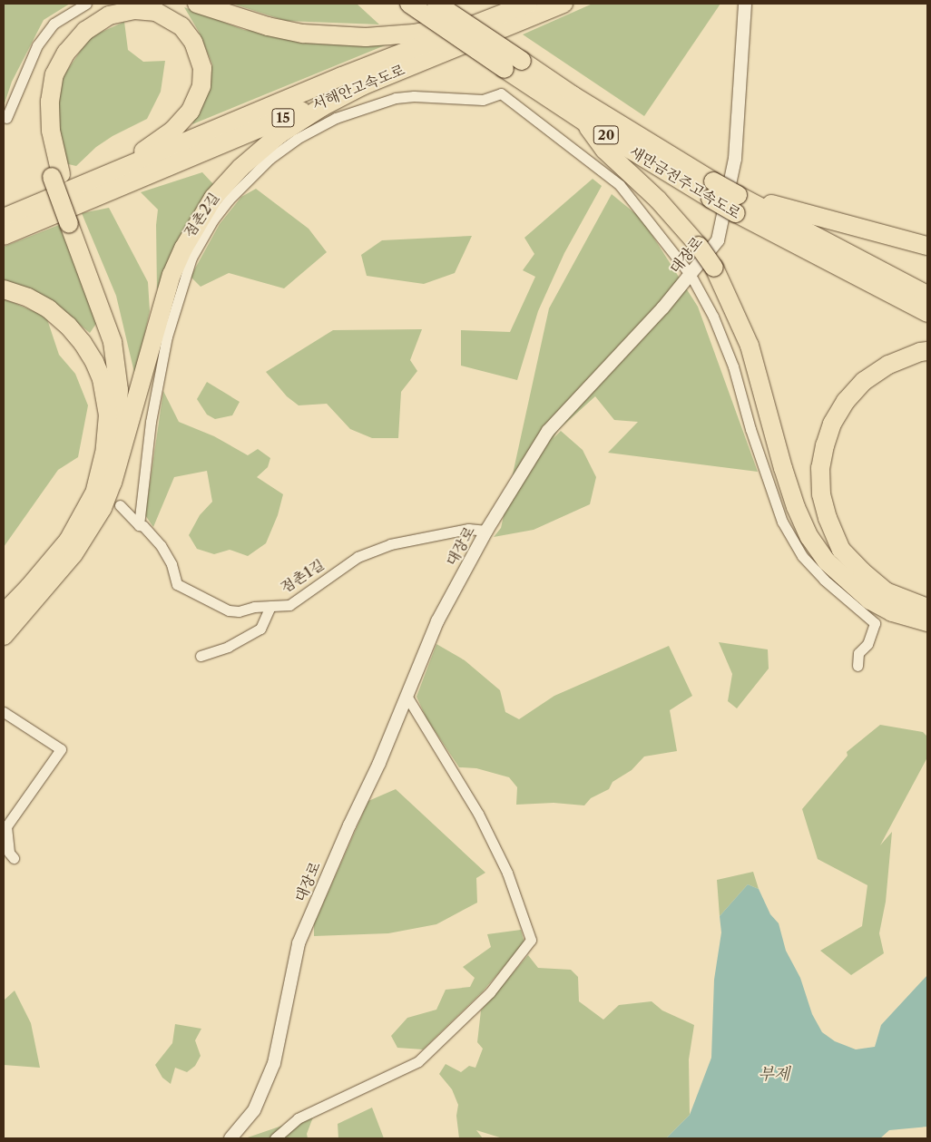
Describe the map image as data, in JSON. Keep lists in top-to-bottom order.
{
  "streets": {
    "highway": [
      "서해안고속도로",
      "15",
      "20",
      "새만금전주고속도로"
    ],
    "street": ["점촌2길", "대장로", "점촌1길"]
  },
  "crossings": [
    ["점촌2길", "대장로"],
    ["점촌2길", "점촌1길"],
    ["대장로", "점촌1길"]
  ],
  "water": ["부제"]
}
